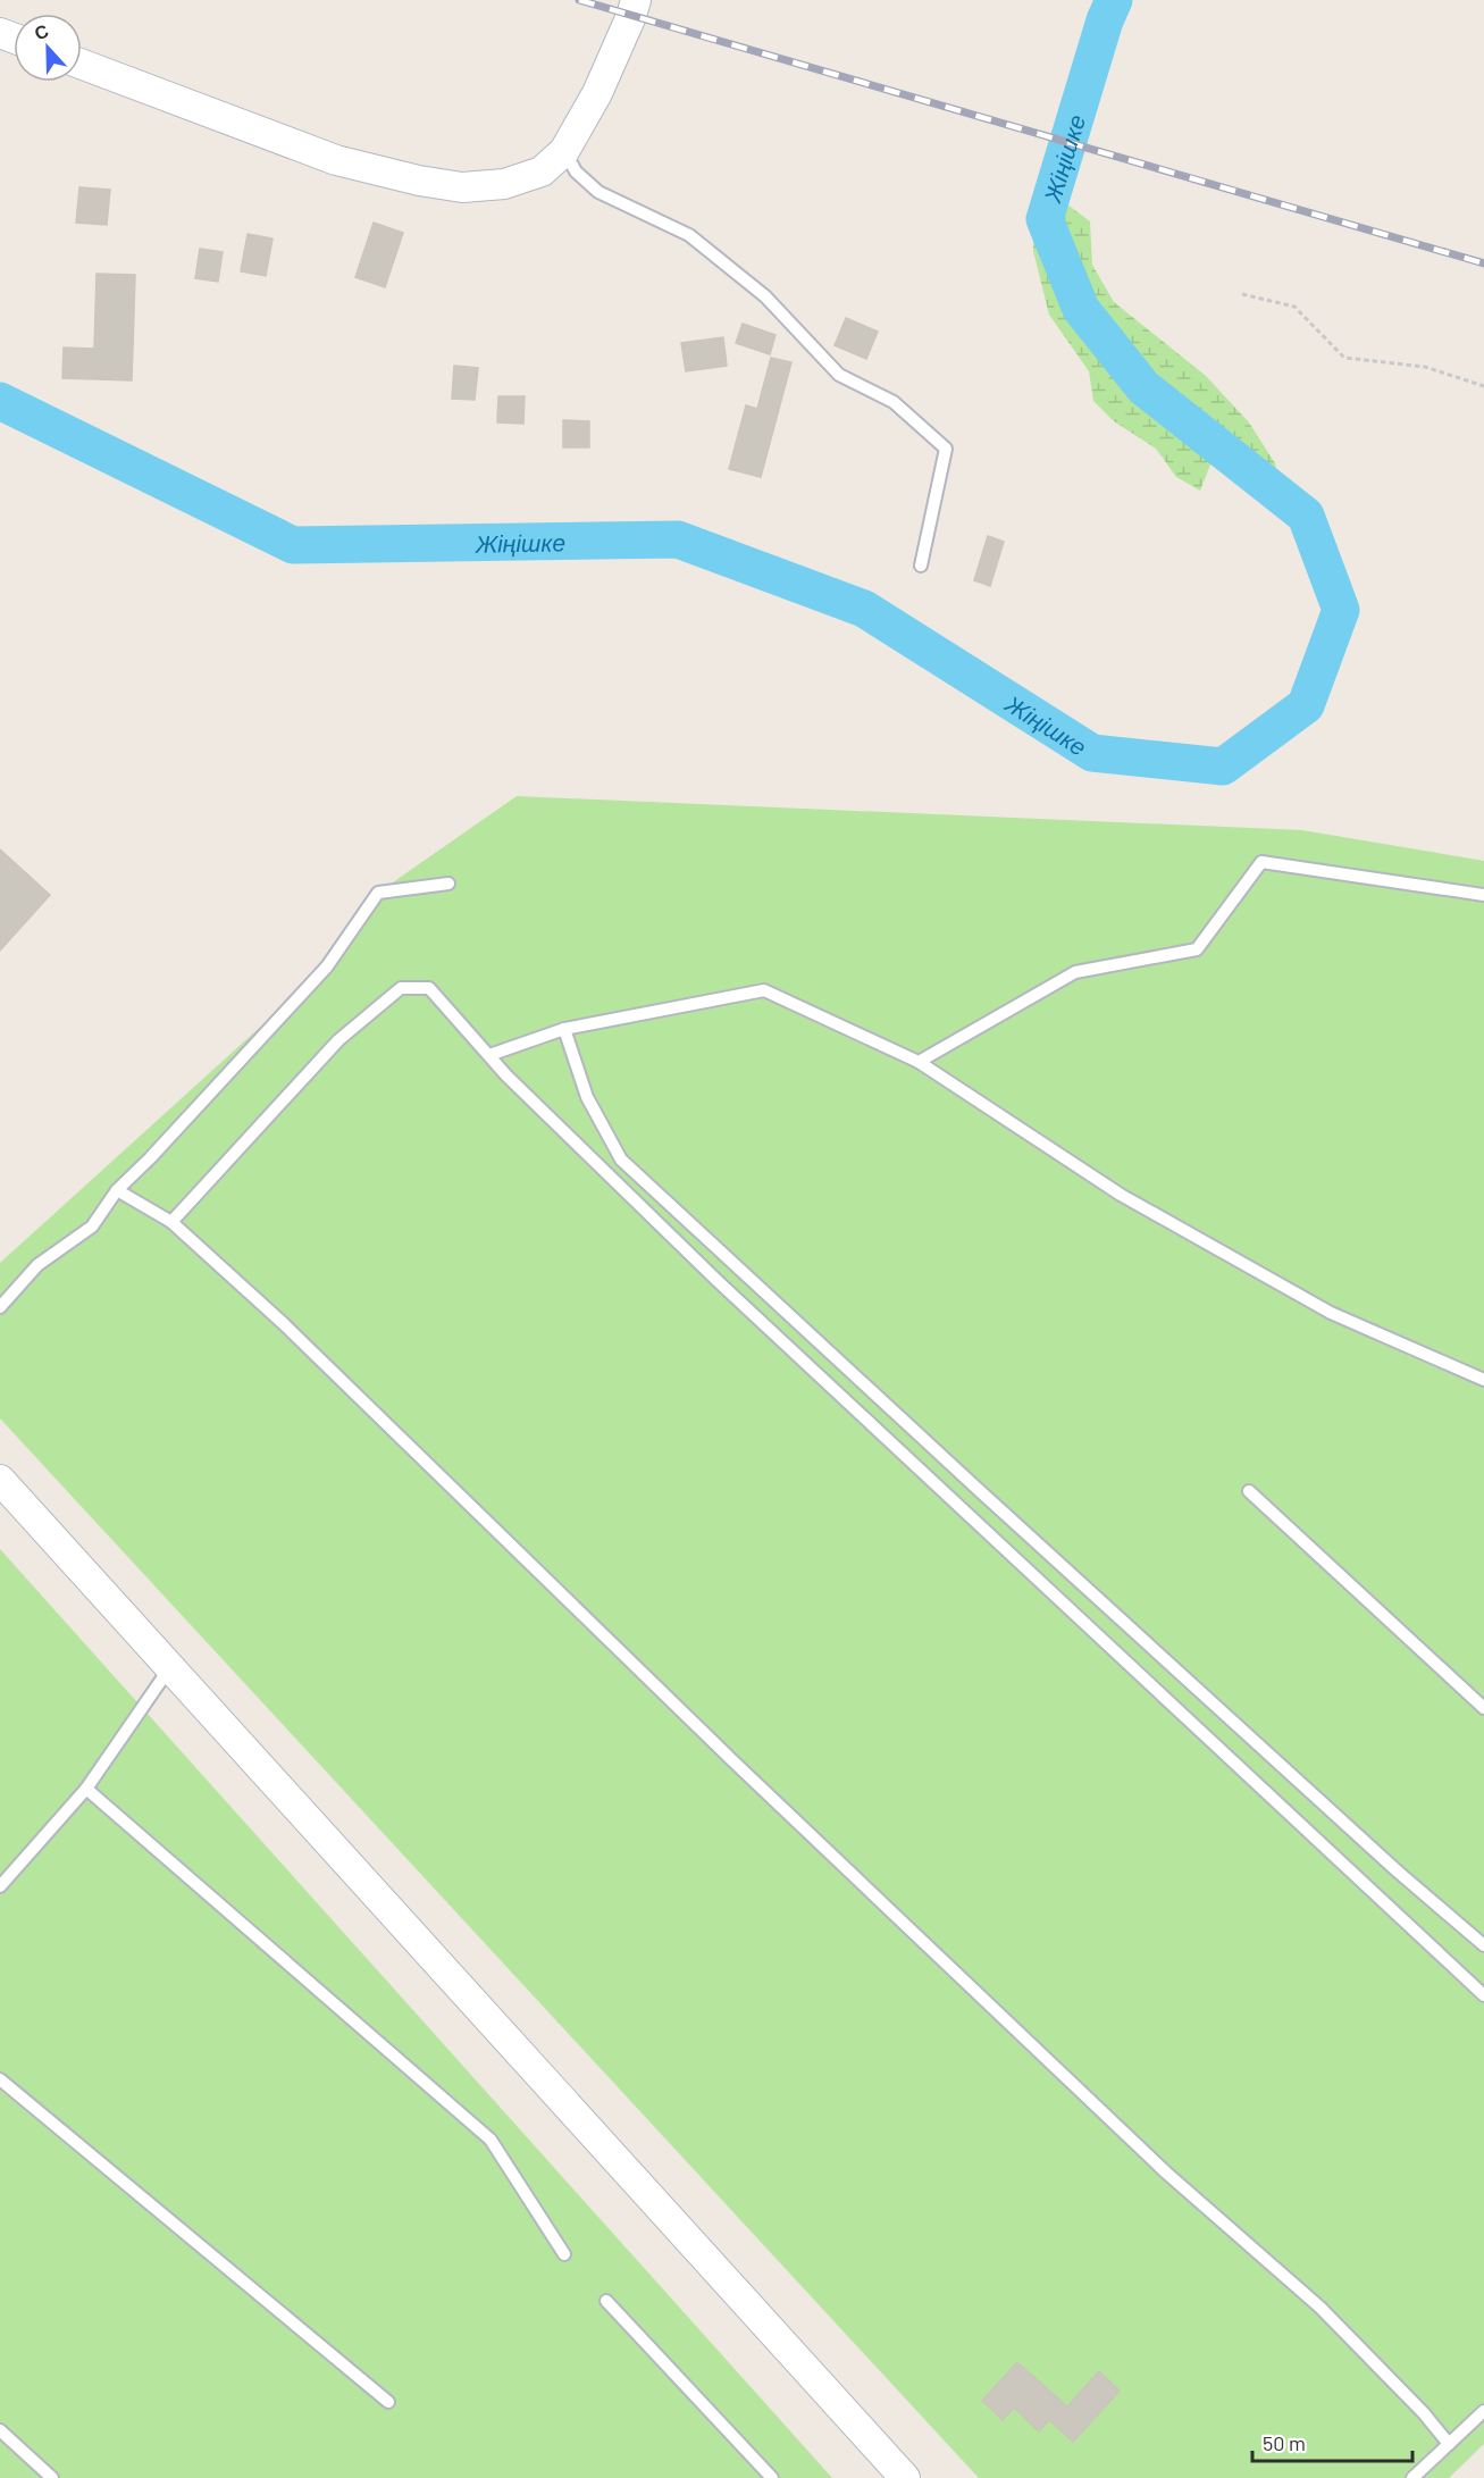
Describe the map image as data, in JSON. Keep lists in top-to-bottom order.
{
  "water": ["Жіңішке"],
  "scale_bar": "50 m",
  "north": "top"
}
